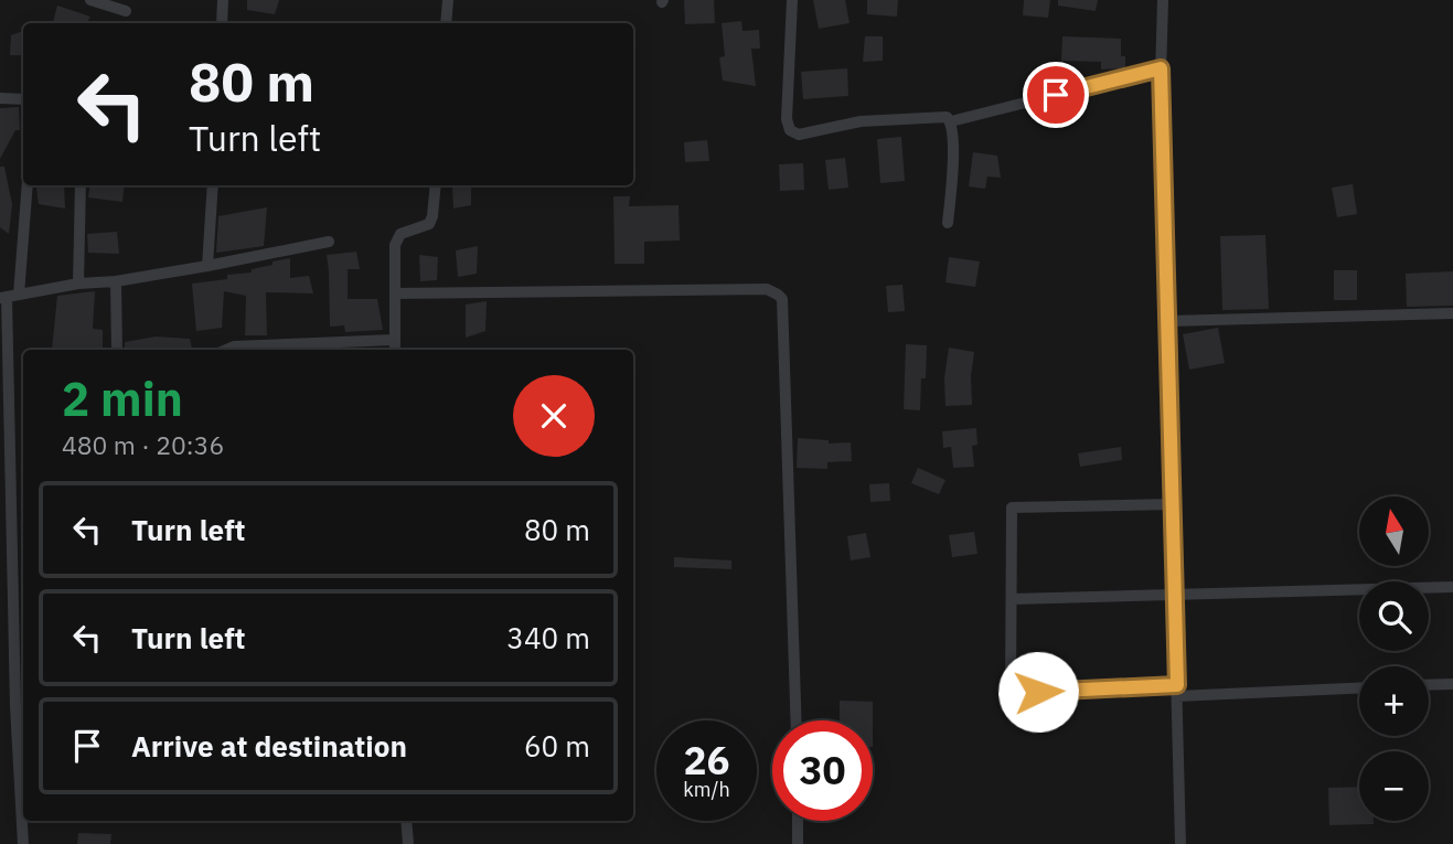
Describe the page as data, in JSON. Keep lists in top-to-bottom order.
{
  "north": "top",
  "page": {
    "turn": ["80 m", "Turn left"],
    "heading": ["2 min", "480 m · 20:36"],
    "list": [
      {
        "name": "Turn left",
        "value": "80 m"
      },
      {
        "name": "Turn left",
        "value": "340 m"
      },
      {
        "name": "Arrive at destination",
        "value": "60 m"
      }
    ],
    "map_buttons": ["+", "−"],
    "speed": "26 km/h",
    "limit": "30"
  }
}
